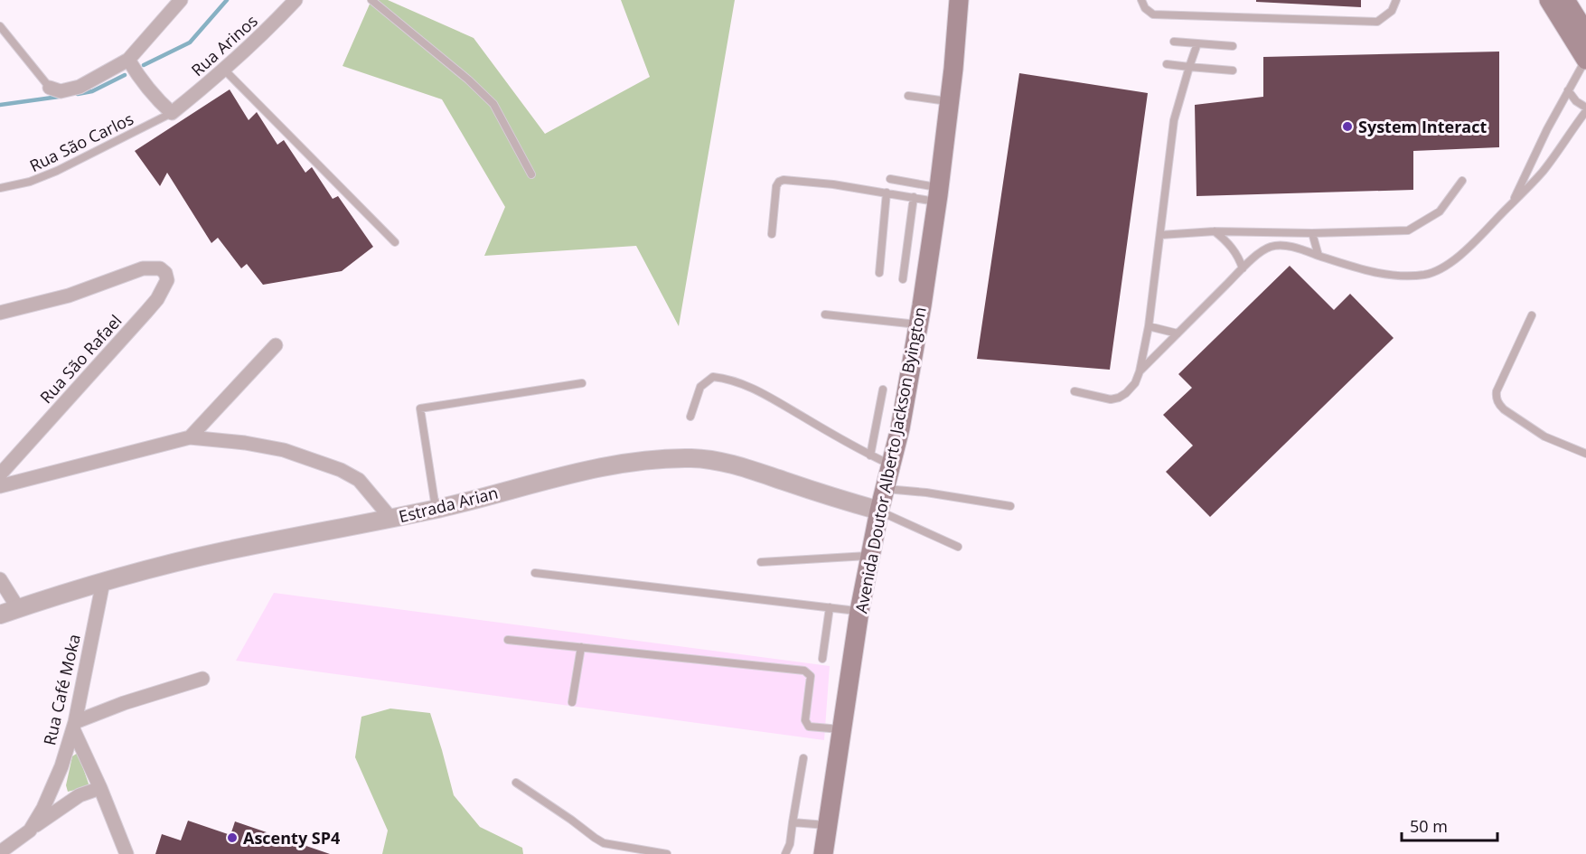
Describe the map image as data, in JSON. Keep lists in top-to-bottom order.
{
  "streets": {
    "main road": ["Avenida Doutor Alberto Jackson Byington"],
    "street": [
      "Rua Arinos",
      "Rua São Rafael",
      "Estrada Arian",
      "Rua Café Moka"
    ],
    "lane": ["Rua São Carlos"]
  },
  "crossings": [
    ["Rua Arinos", "Rua São Carlos"],
    ["Avenida Doutor Alberto Jackson Byington", "Estrada Arian"],
    ["Estrada Arian", "Rua Café Moka"]
  ],
  "places": ["System Interact", "Ascenty SP4"],
  "scale_bar": "50 m"
}
